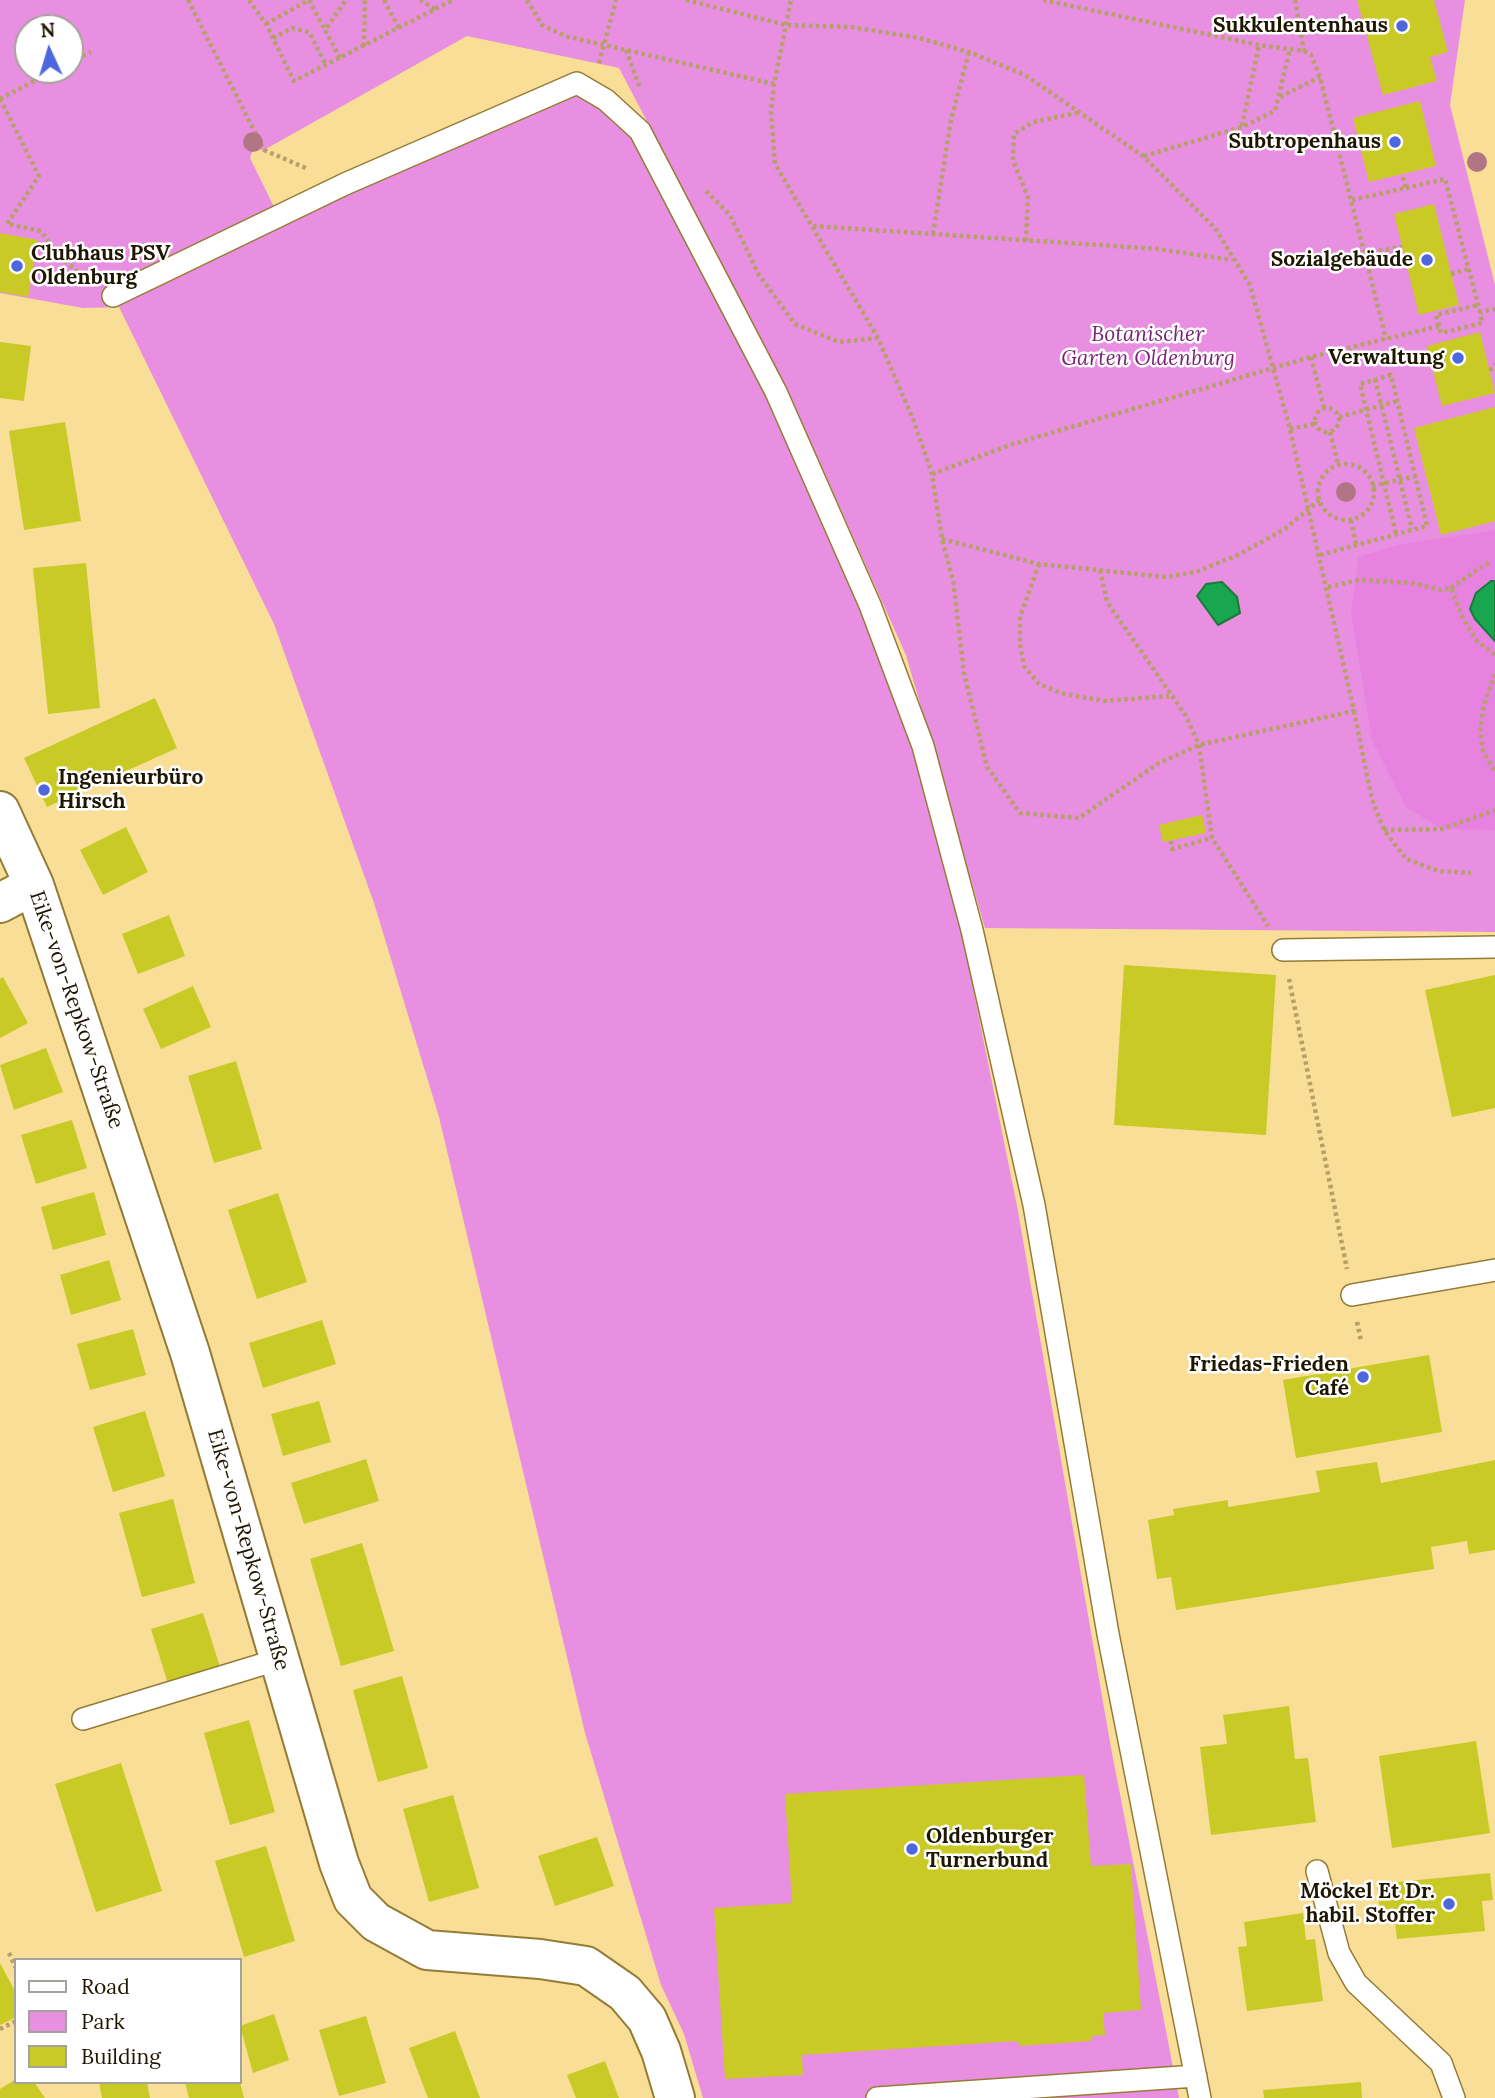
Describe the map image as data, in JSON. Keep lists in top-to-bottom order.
{
  "streets": {
    "street": ["Eike-von-Repkow-Straße"]
  },
  "parks": ["Botanischer Garten Oldenburg"],
  "places": [
    "Sukkulentenhaus",
    "Subtropenhaus",
    "Sozialgebäude",
    "Clubhaus PSV Oldenburg",
    "Verwaltung",
    "Ingenieurbüro Hirsch",
    "Friedas-Frieden Café",
    "Oldenburger Turnerbund",
    "Möckel Et Dr. habil. Stoffer"
  ],
  "legend": ["Road", "Park", "Building"],
  "north": "top"
}
